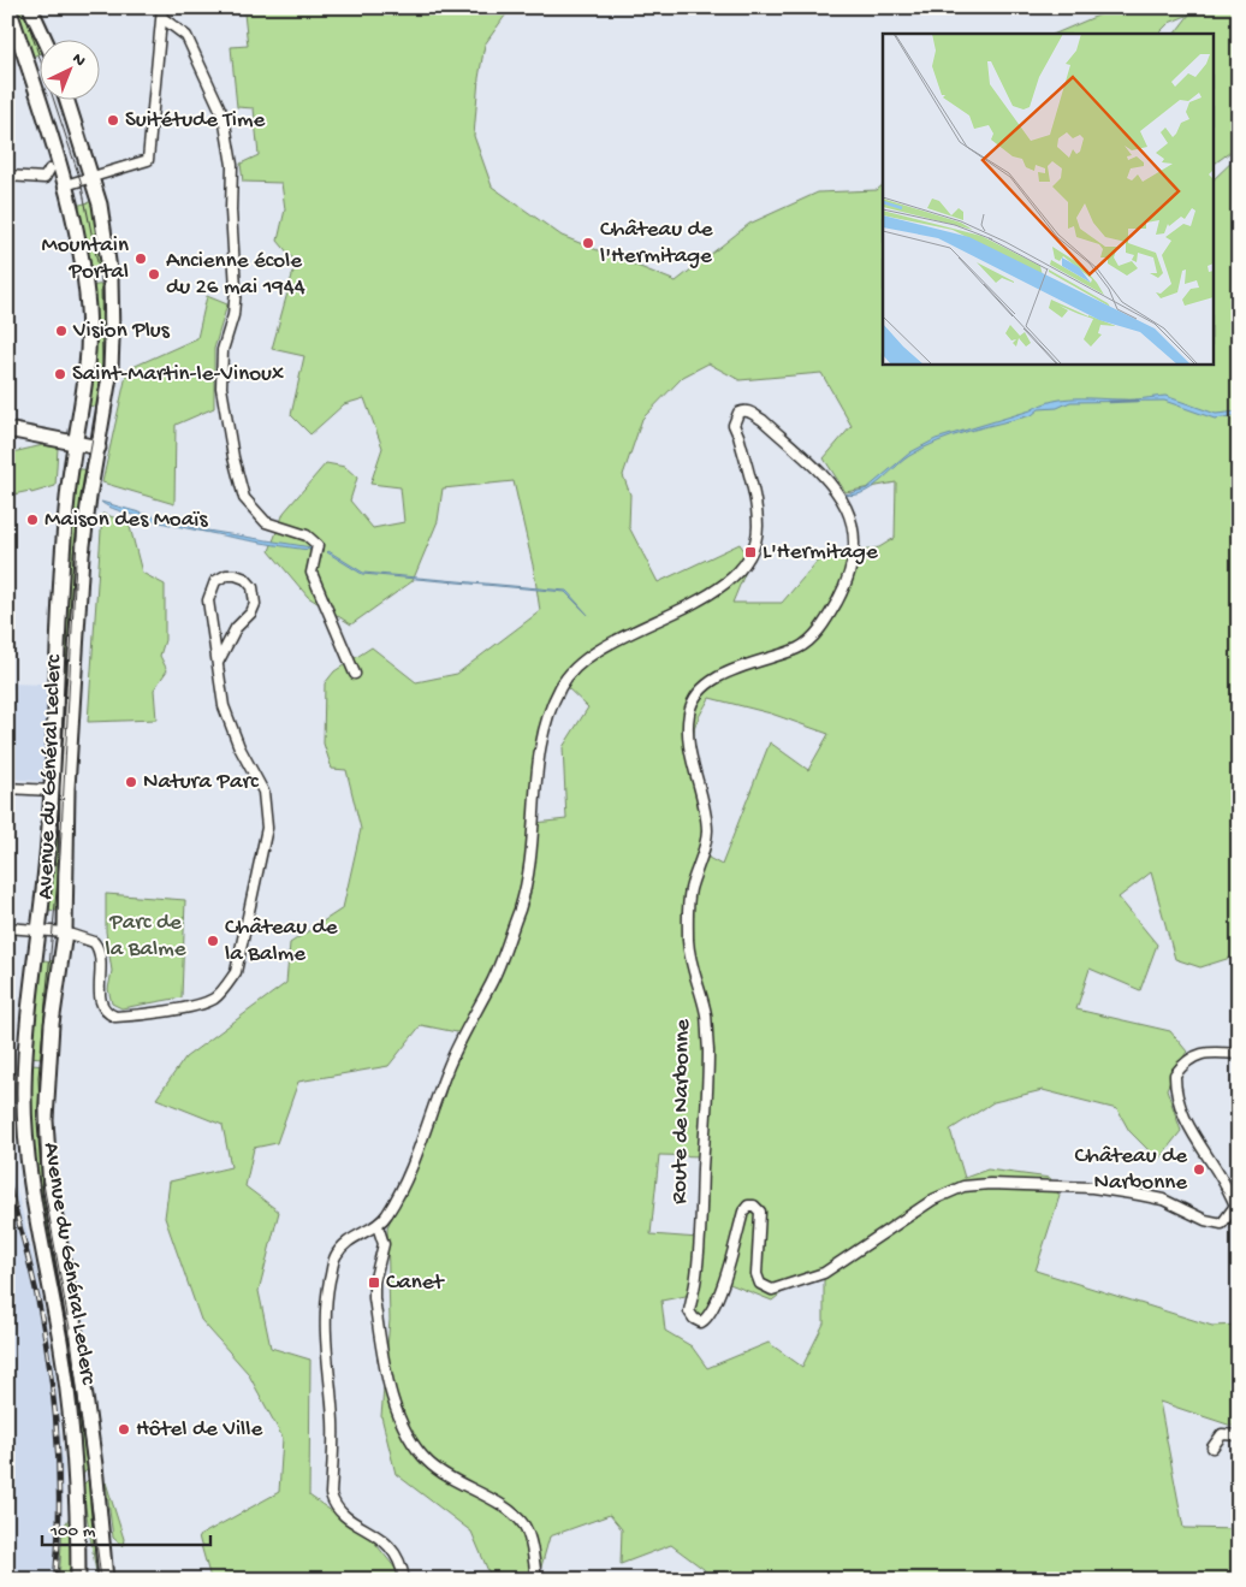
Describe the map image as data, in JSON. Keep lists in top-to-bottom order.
{
  "streets": {
    "main road": ["Avenue du Général Leclerc"],
    "street": ["Route de Narbonne"]
  },
  "parks": ["Parc de la Balme"],
  "places": {
    "other": [
      "Suitétude Time",
      "Château de l'Hermitage",
      "Mountain Portal",
      "Ancienne école du 26 mai 1944",
      "Vision Plus",
      "Saint-Martin-le-Vinoux",
      "Maison des Moaïs",
      "Natura Parc",
      "Château de la Balme",
      "Château de Narbonne",
      "Hôtel de Ville"
    ],
    "transit": ["L'Hermitage", "Canet"]
  },
  "scale_bar": "100 m",
  "north": "top right"
}
